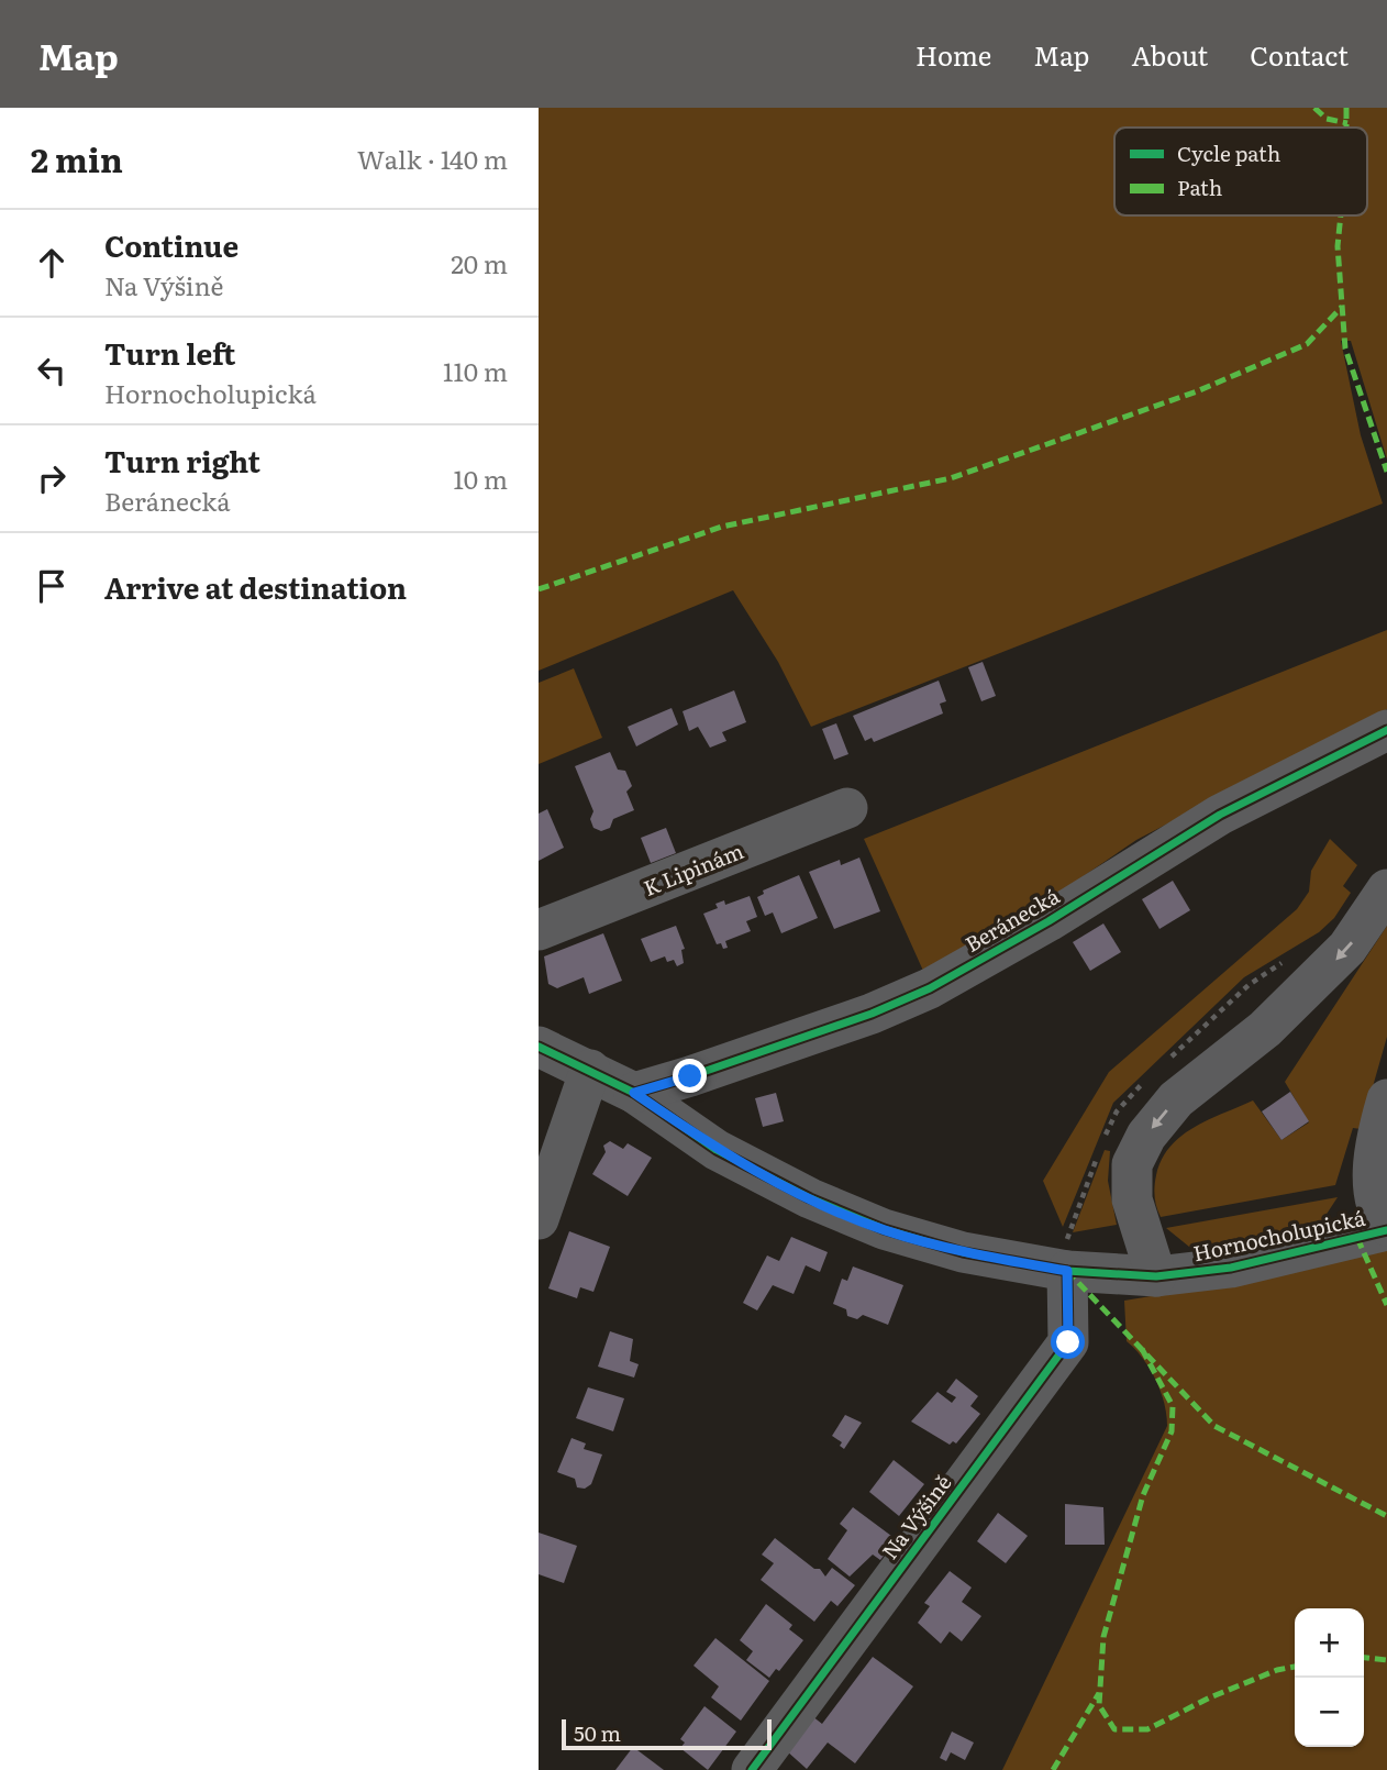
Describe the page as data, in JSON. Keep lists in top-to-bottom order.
{
  "streets": {
    "street": [
      "K Lipinám",
      "Beránecká",
      "Hornocholupická",
      "Na Výšině"
    ]
  },
  "crossings": [
    ["Beránecká", "Hornocholupická"],
    ["Hornocholupická", "Na Výšině"]
  ],
  "legend": ["Cycle path", "Path"],
  "scale_bar": "50 m",
  "page": {
    "header": "Map",
    "nav": [
      "Home",
      "Map",
      "About",
      "Contact"
    ],
    "heading": ["2 min", "Walk · 140 m"],
    "list": [
      ["Continue", "Na Výšině", "20 m"],
      ["Turn left", "Hornocholupická", "110 m"],
      ["Turn right", "Beránecká", "10 m"],
      "Arrive at destination"
    ],
    "map_buttons": ["+", "−"],
    "scale": "50 m"
  }
}
